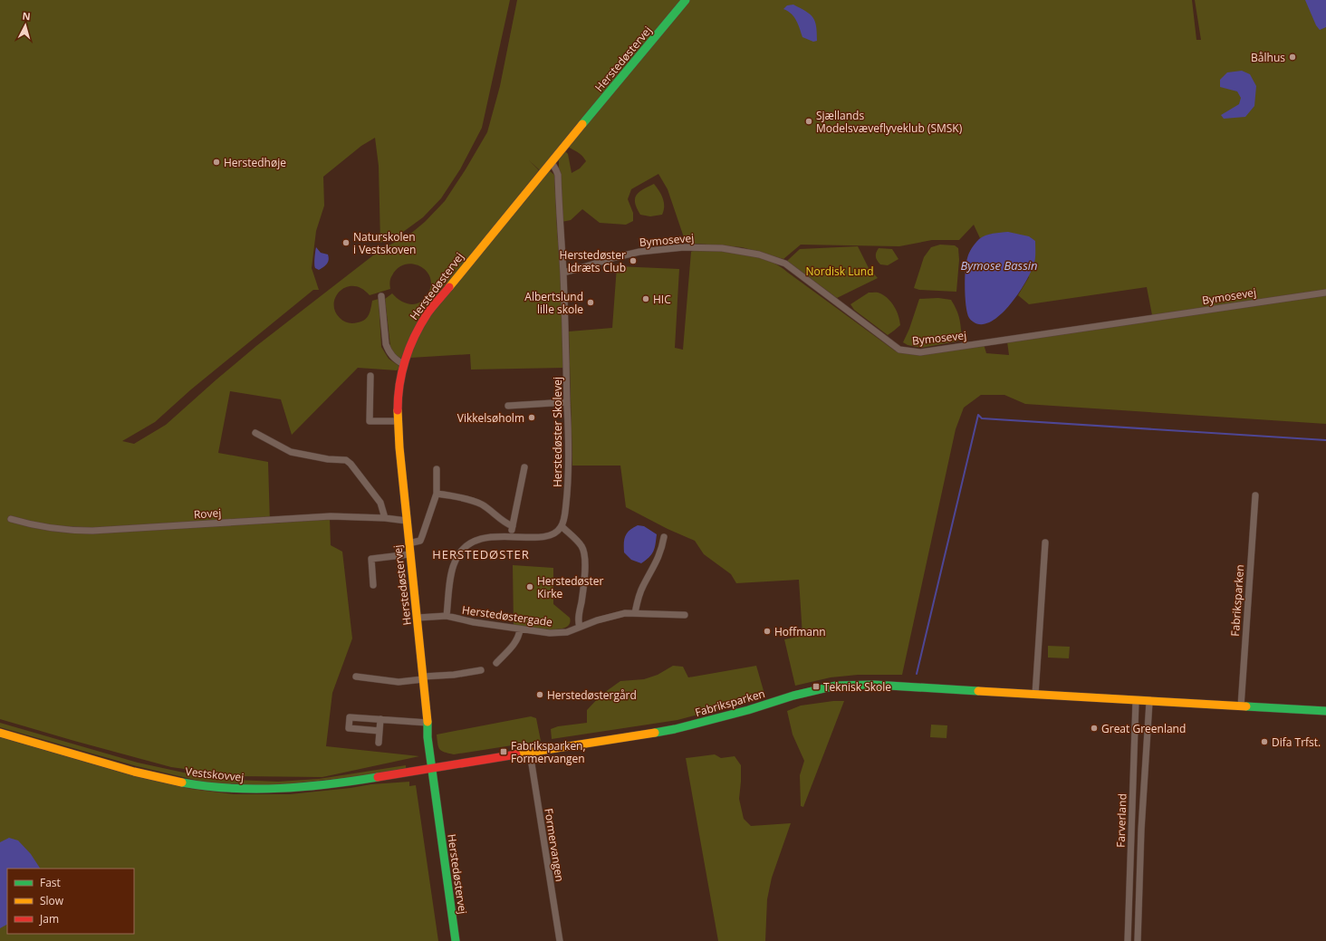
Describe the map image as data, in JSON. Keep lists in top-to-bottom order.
{
  "streets": {
    "street": [
      "Herstedøstervej",
      "Bymosevej",
      "Herstedøster Skolevej",
      "Rovej",
      "Fabriksparken",
      "Herstedøstergade",
      "Vestskovvej",
      "Farverland",
      "Formervangen"
    ]
  },
  "crossings": [
    ["Herstedøstervej", "Herstedøster Skolevej"],
    ["Herstedøstervej", "Rovej"],
    ["Herstedøstervej", "Fabriksparken"],
    ["Herstedøstervej", "Herstedøstergade"],
    ["Herstedøstervej", "Vestskovvej"],
    ["Bymosevej", "Herstedøster Skolevej"],
    ["Fabriksparken", "Vestskovvej"],
    ["Fabriksparken", "Farverland"],
    ["Fabriksparken", "Formervangen"]
  ],
  "districts": ["HERSTEDØSTER"],
  "water": ["Bymose Bassin"],
  "parks": ["Nordisk Lund"],
  "places": {
    "other": [
      "Bålhus",
      "Sjællands Modelsvæveflyveklub (SMSK)",
      "Herstedhøje",
      "Naturskolen i Vestskoven",
      "Herstedøster Idræts Club",
      "HIC",
      "Albertslund lille skole",
      "Vikkelsøholm",
      "Herstedøster Kirke",
      "Hoffmann",
      "Herstedøstergård",
      "Great Greenland",
      "Difa Trfst."
    ],
    "transit": ["Teknisk Skole", "Fabriksparken, Formervangen"]
  },
  "legend": ["Fast", "Slow", "Jam"],
  "north": "top"
}
